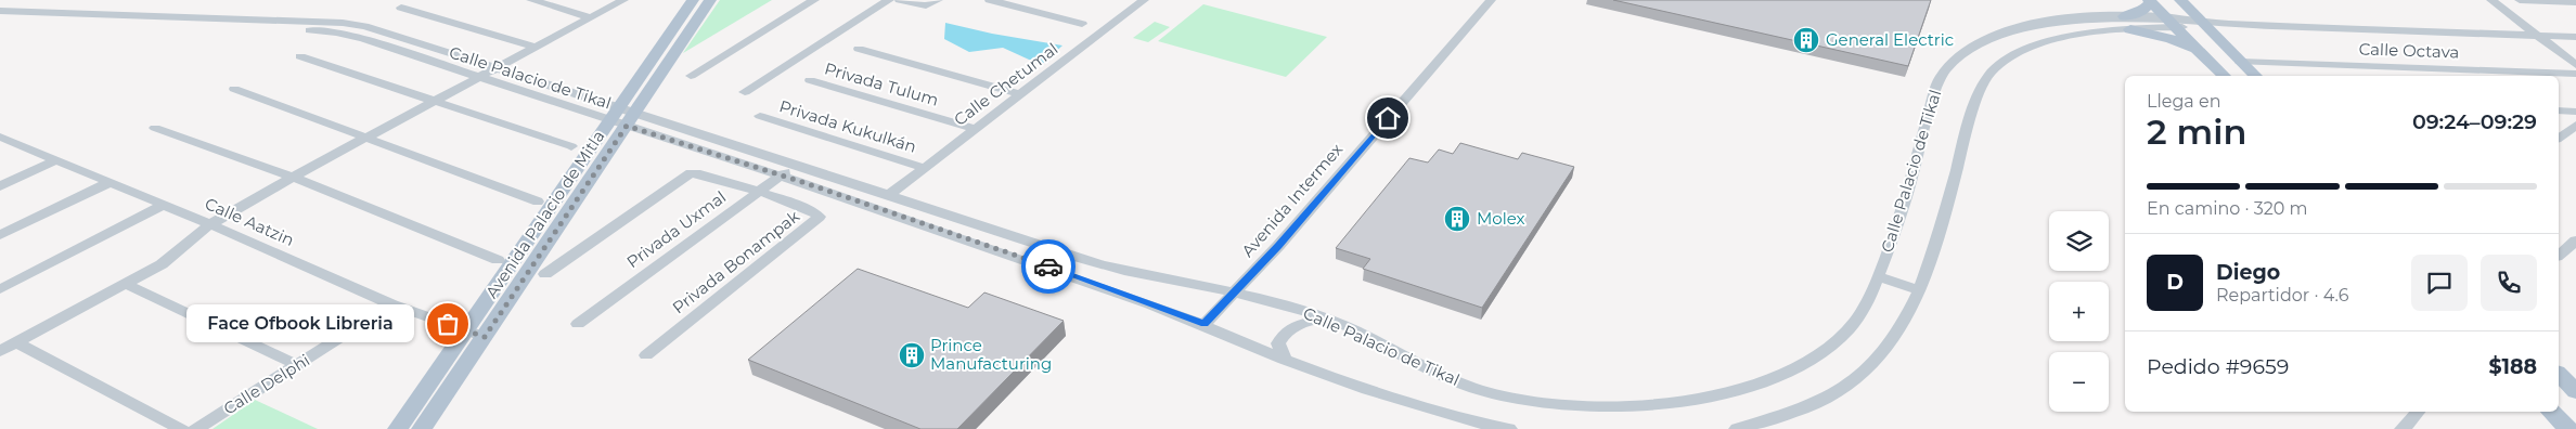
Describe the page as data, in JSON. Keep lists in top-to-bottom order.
{
  "streets": {
    "main road": ["Avenida Palacio de Mitla"],
    "street": [
      "Calle Octava",
      "Calle Palacio de Tikal",
      "Privada Tulum",
      "Calle Chetumal",
      "Privada Kukulkán",
      "Avenida Intermex",
      "Calle Aatzin",
      "Privada Uxmal",
      "Privada Bonampak",
      "Calle Delphi"
    ]
  },
  "crossings": [
    ["Calle Palacio de Tikal", "Calle Chetumal"],
    ["Calle Palacio de Tikal", "Avenida Intermex"],
    ["Calle Palacio de Tikal", "Avenida Palacio de Mitla"],
    ["Calle Palacio de Tikal", "Privada Uxmal"],
    ["Privada Tulum", "Calle Chetumal"],
    ["Calle Chetumal", "Privada Kukulkán"],
    ["Avenida Palacio de Mitla", "Calle Aatzin"],
    ["Calle Aatzin", "Calle Delphi"],
    ["Privada Uxmal", "Privada Bonampak"]
  ],
  "places": {
    "building": ["General Electric", "Molex", "Prince Manufacturing"],
    "other": ["Face Ofbook Libreria"]
  },
  "page": {
    "heading": ["2 min", "Llega en", "09:24–09:29"],
    "panel": [
      "Diego",
      "Repartidor · 4.6",
      "Pedido #9659",
      "$188"
    ],
    "bar": "En camino · 320 m",
    "map_buttons": ["+", "−"],
    "round": "D",
    "bubble": "Face Ofbook Libreria"
  }
}
